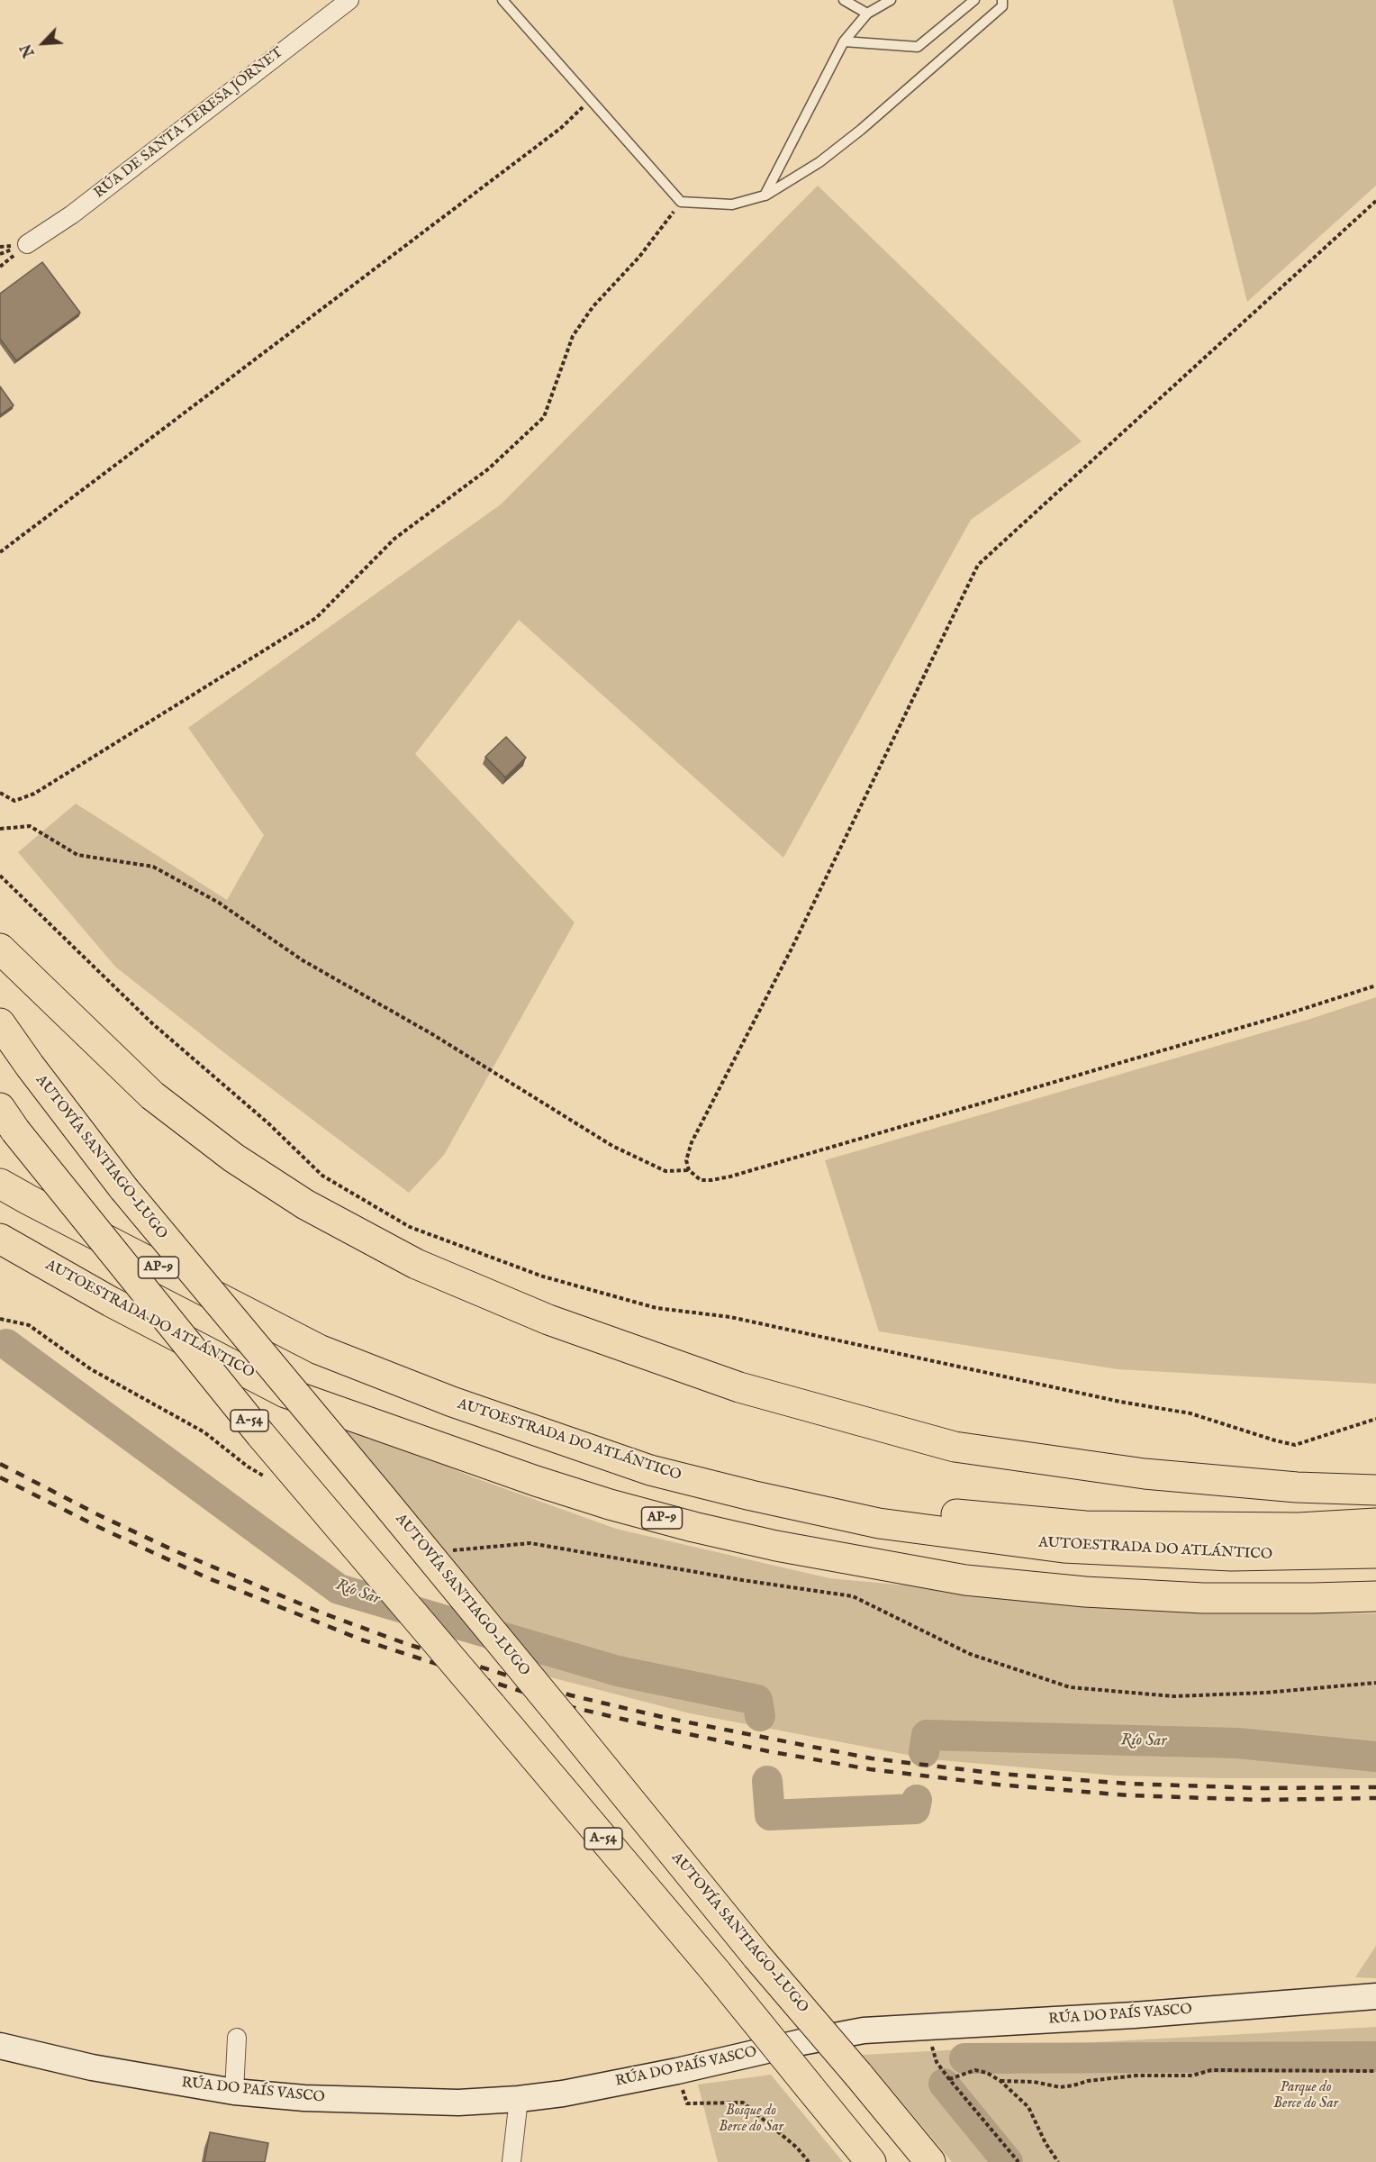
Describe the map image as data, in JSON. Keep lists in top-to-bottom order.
{
  "streets": {
    "highway": [
      "AUTOVÍA SANTIAGO-LUGO",
      "AP-9",
      "AUTOESTRADA DO ATLÁNTICO",
      "A-54"
    ],
    "street": ["RÚA DE SANTA TERESA JORNET", "RÚA DO PAÍS VASCO"]
  },
  "water": ["Río Sar"],
  "parks": ["Parque do Berce do Sar", "Bosque do Berce do Sar"],
  "north": "bottom left"
}
